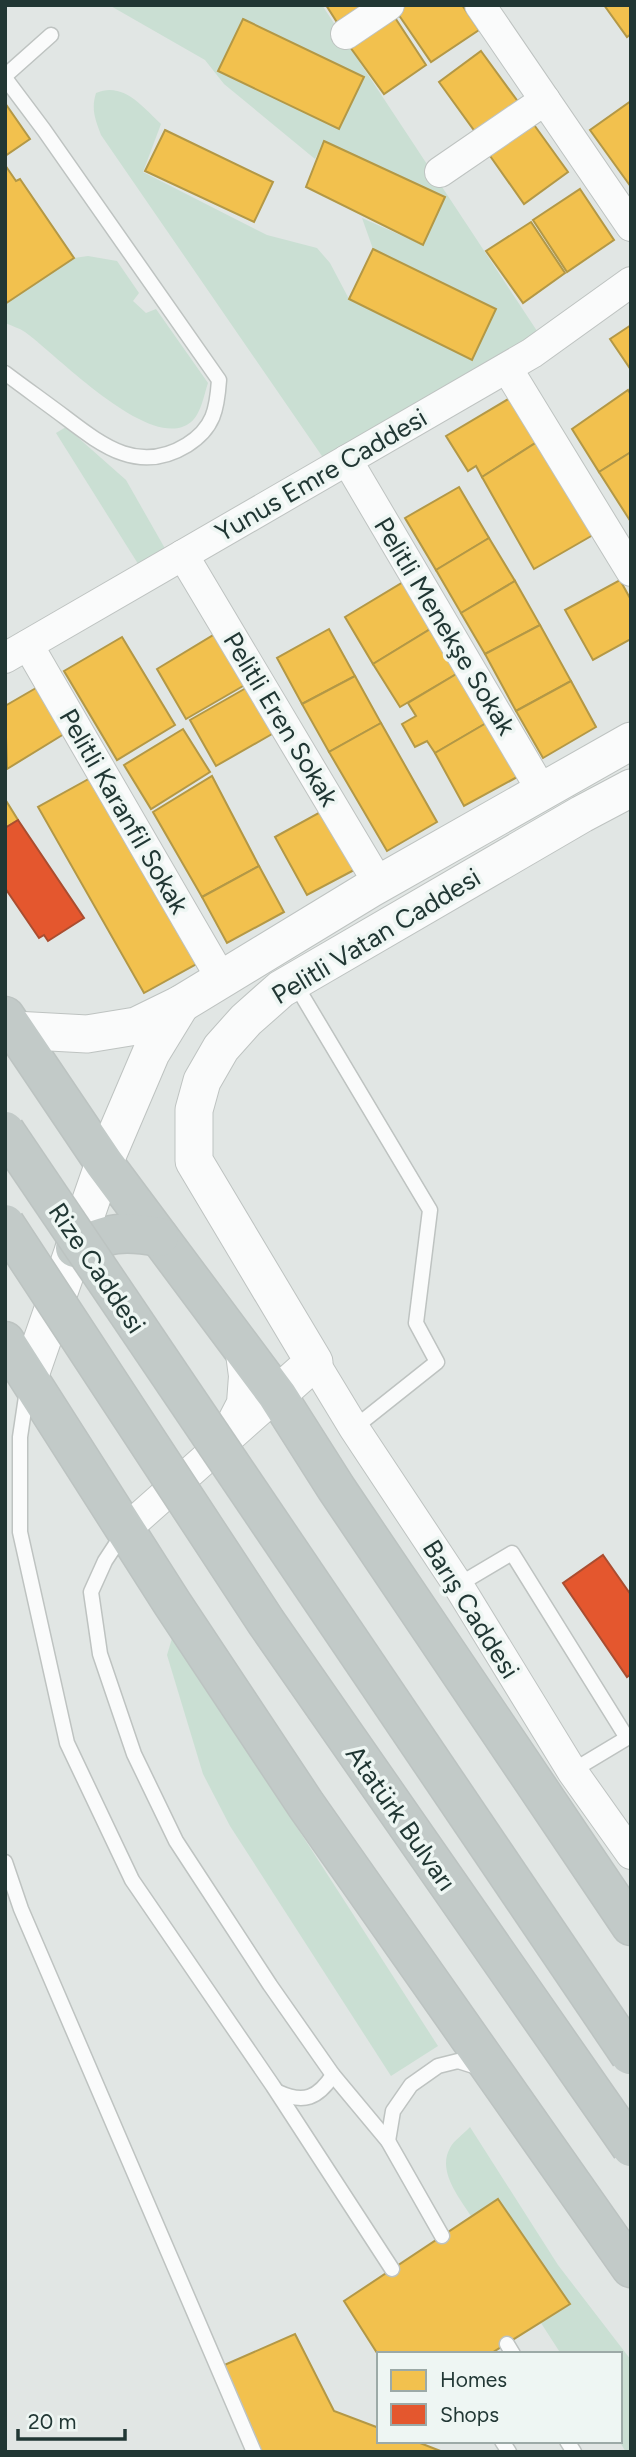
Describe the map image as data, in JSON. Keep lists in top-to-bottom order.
{
  "streets": {
    "highway": ["Rize Caddesi", "Atatürk Bulvarı"],
    "street": [
      "Yunus Emre Caddesi",
      "Pelitli Menekşe Sokak",
      "Pelitli Eren Sokak",
      "Pelitli Karanfil Sokak",
      "Pelitli Vatan Caddesi",
      "Barış Caddesi"
    ]
  },
  "crossings": [
    ["Yunus Emre Caddesi", "Pelitli Menekşe Sokak"],
    ["Yunus Emre Caddesi", "Pelitli Eren Sokak"],
    ["Yunus Emre Caddesi", "Pelitli Karanfil Sokak"],
    ["Pelitli Menekşe Sokak", "Pelitli Vatan Caddesi"],
    ["Pelitli Eren Sokak", "Pelitli Vatan Caddesi"],
    ["Pelitli Karanfil Sokak", "Pelitli Vatan Caddesi"],
    ["Pelitli Vatan Caddesi", "Barış Caddesi"],
    ["Rize Caddesi", "Atatürk Bulvarı"]
  ],
  "legend": ["Homes", "Shops"],
  "scale_bar": "20 m"
}
